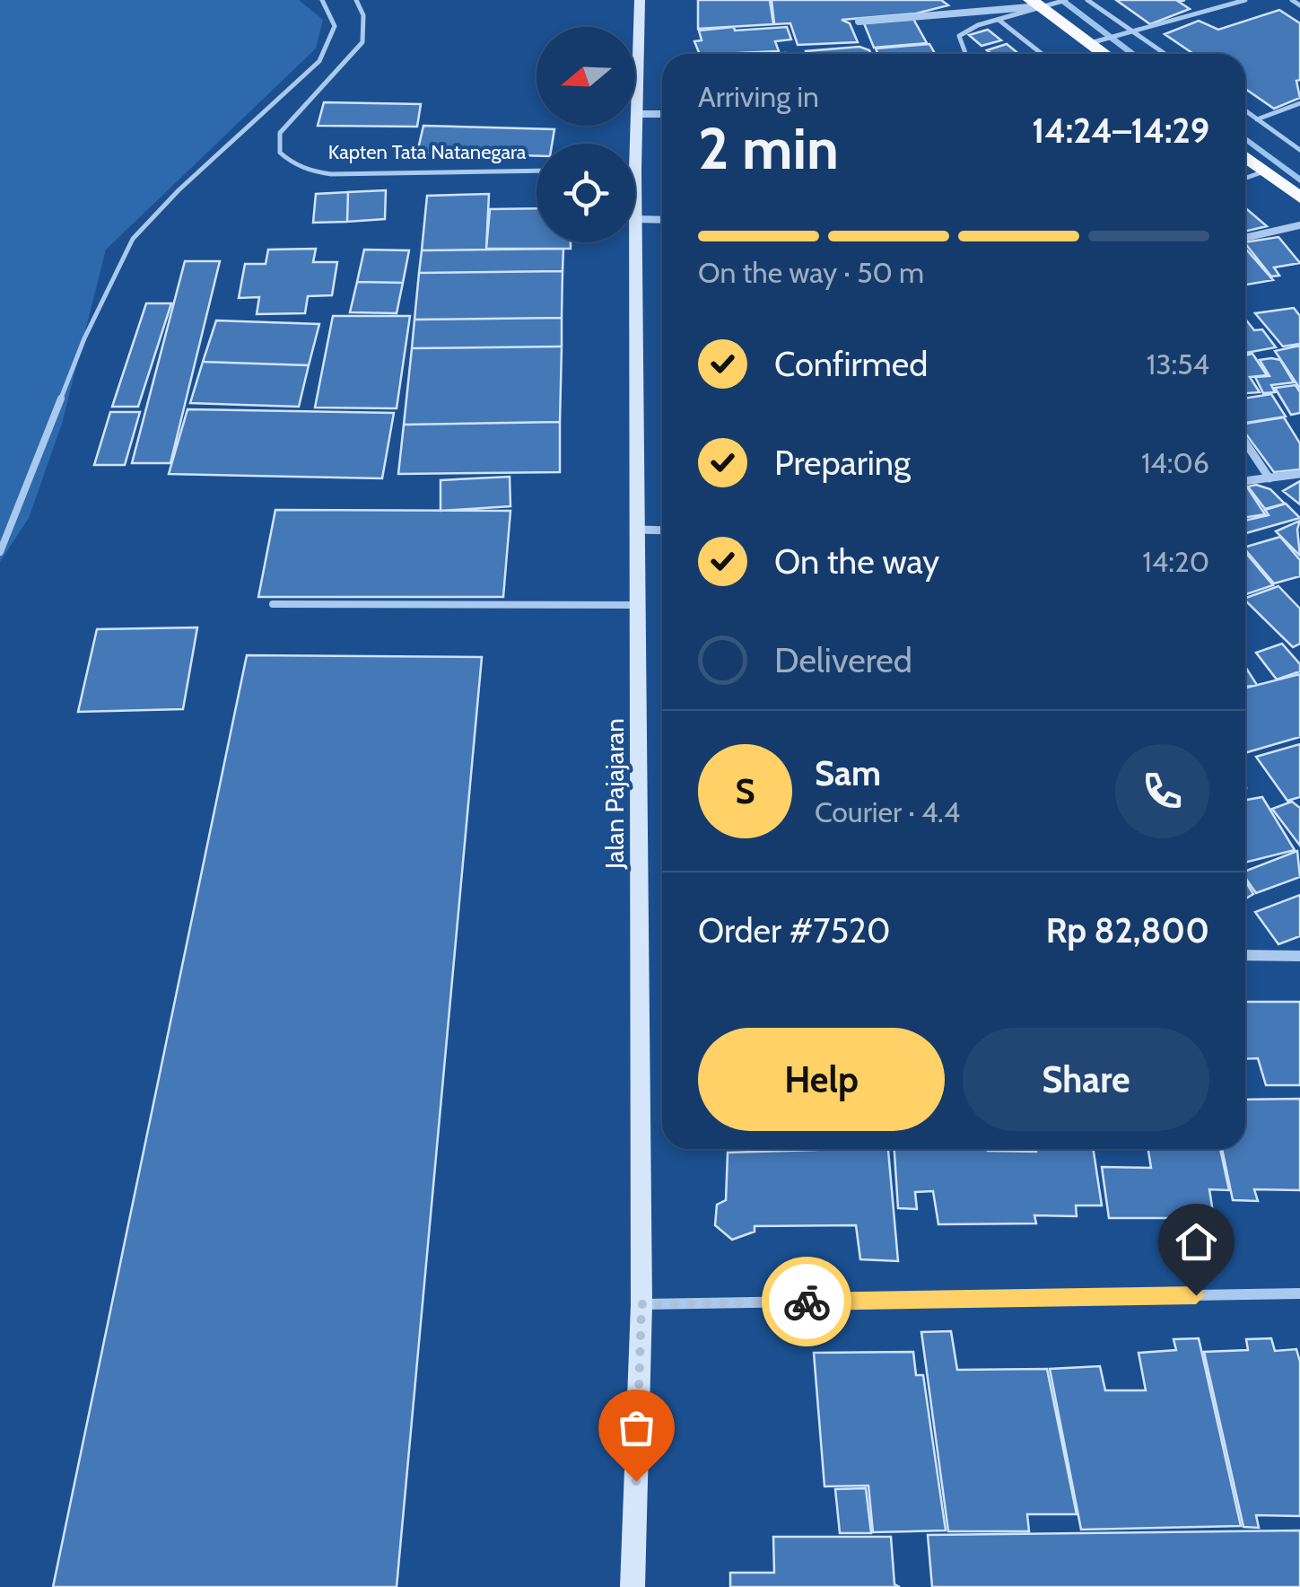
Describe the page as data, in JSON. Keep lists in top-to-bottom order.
{
  "streets": {
    "main road": ["Jalan Pajajaran"],
    "lane": ["Kapten Tata Natanegara"]
  },
  "north": "left",
  "page": {
    "heading": ["2 min", "Arriving in", "14:24–14:29"],
    "panel": [
      "Sam",
      "Courier · 4.4",
      "Order #7520",
      "Rp 82,800"
    ],
    "bar": "On the way · 50 m",
    "list": [
      ["Confirmed", "13:54"],
      ["Preparing", "14:06"],
      ["On the way", "14:20"],
      "Delivered"
    ],
    "round": "S",
    "buttons": ["Help", "Share"]
  }
}
